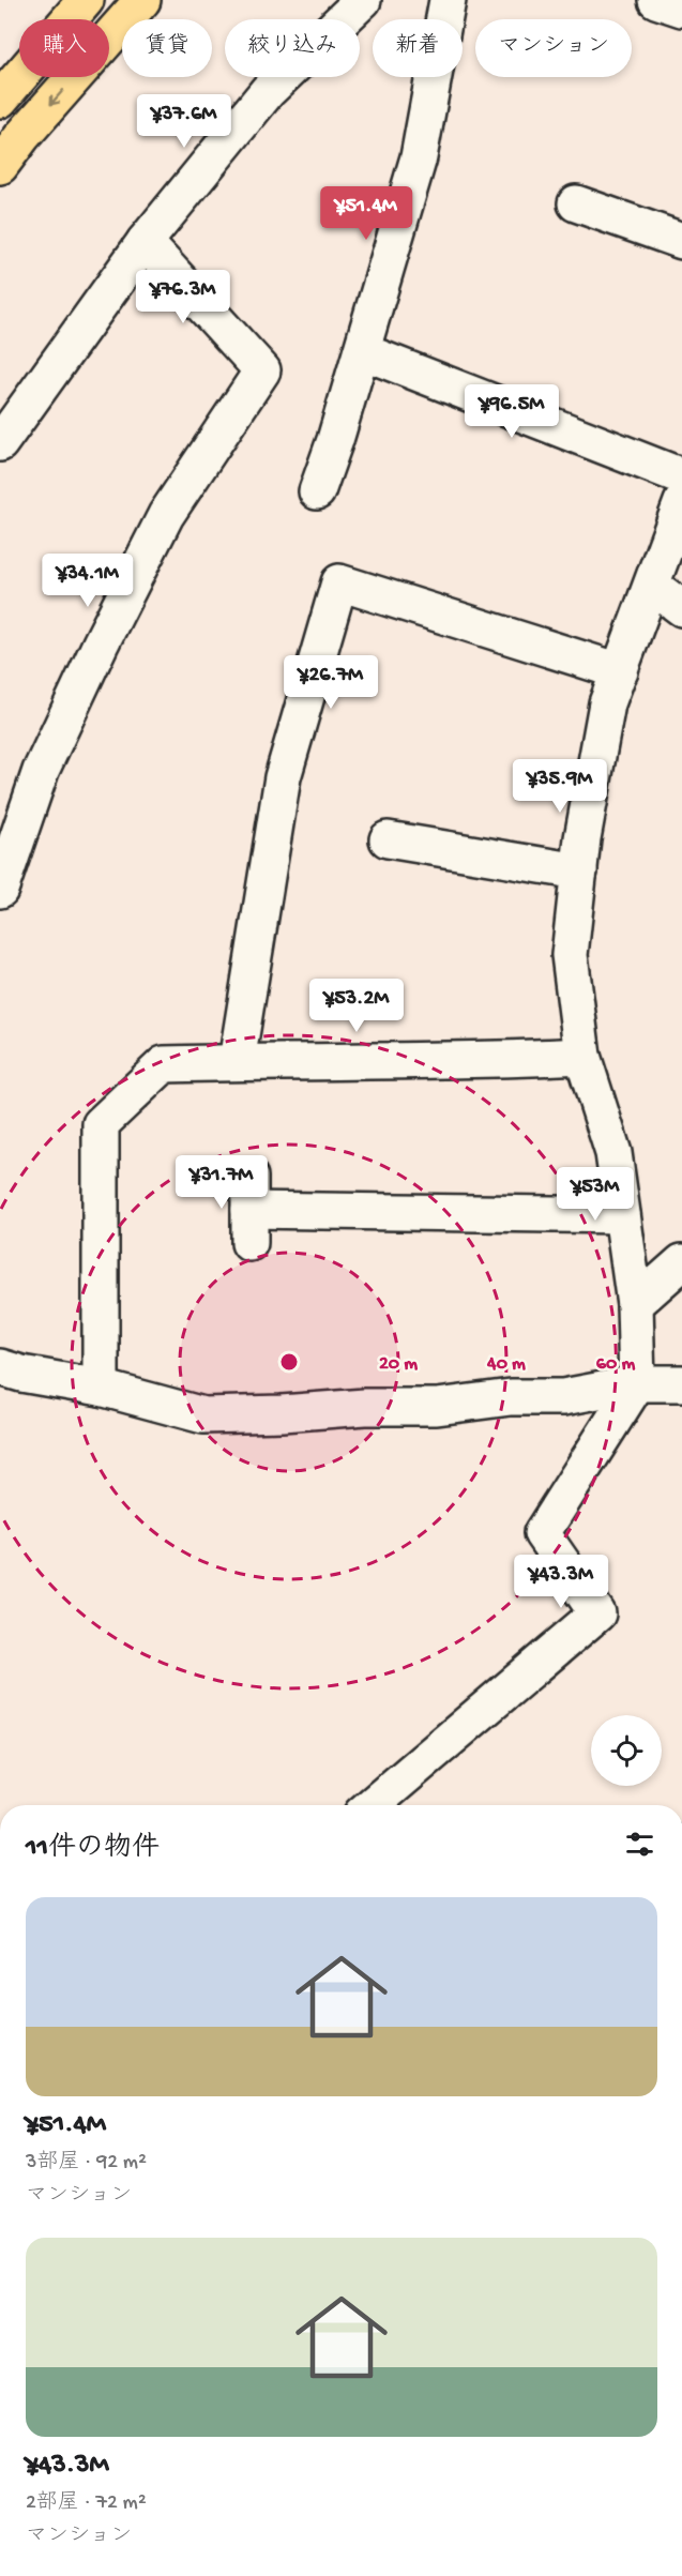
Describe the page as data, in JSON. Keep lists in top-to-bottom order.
{
  "page": {
    "chip": [
      "購入",
      "賃貸",
      "絞り込み",
      "新着",
      "マンション"
    ],
    "price": [
      "¥37.6M",
      "¥51.4M",
      "¥76.3M",
      "¥96.5M",
      "¥34.1M",
      "¥26.7M",
      "¥35.9M",
      "¥53.2M",
      "¥31.7M",
      "¥53M",
      "¥43.3M"
    ],
    "heading": "11件の物件",
    "list": [
      {
        "name": "¥51.4M",
        "note": "3部屋 · 92 m² · マンション"
      },
      {
        "name": "¥43.3M",
        "note": "2部屋 · 72 m² · マンション"
      }
    ]
  },
  "rings": ["20 m", "40 m", "60 m"]
}
